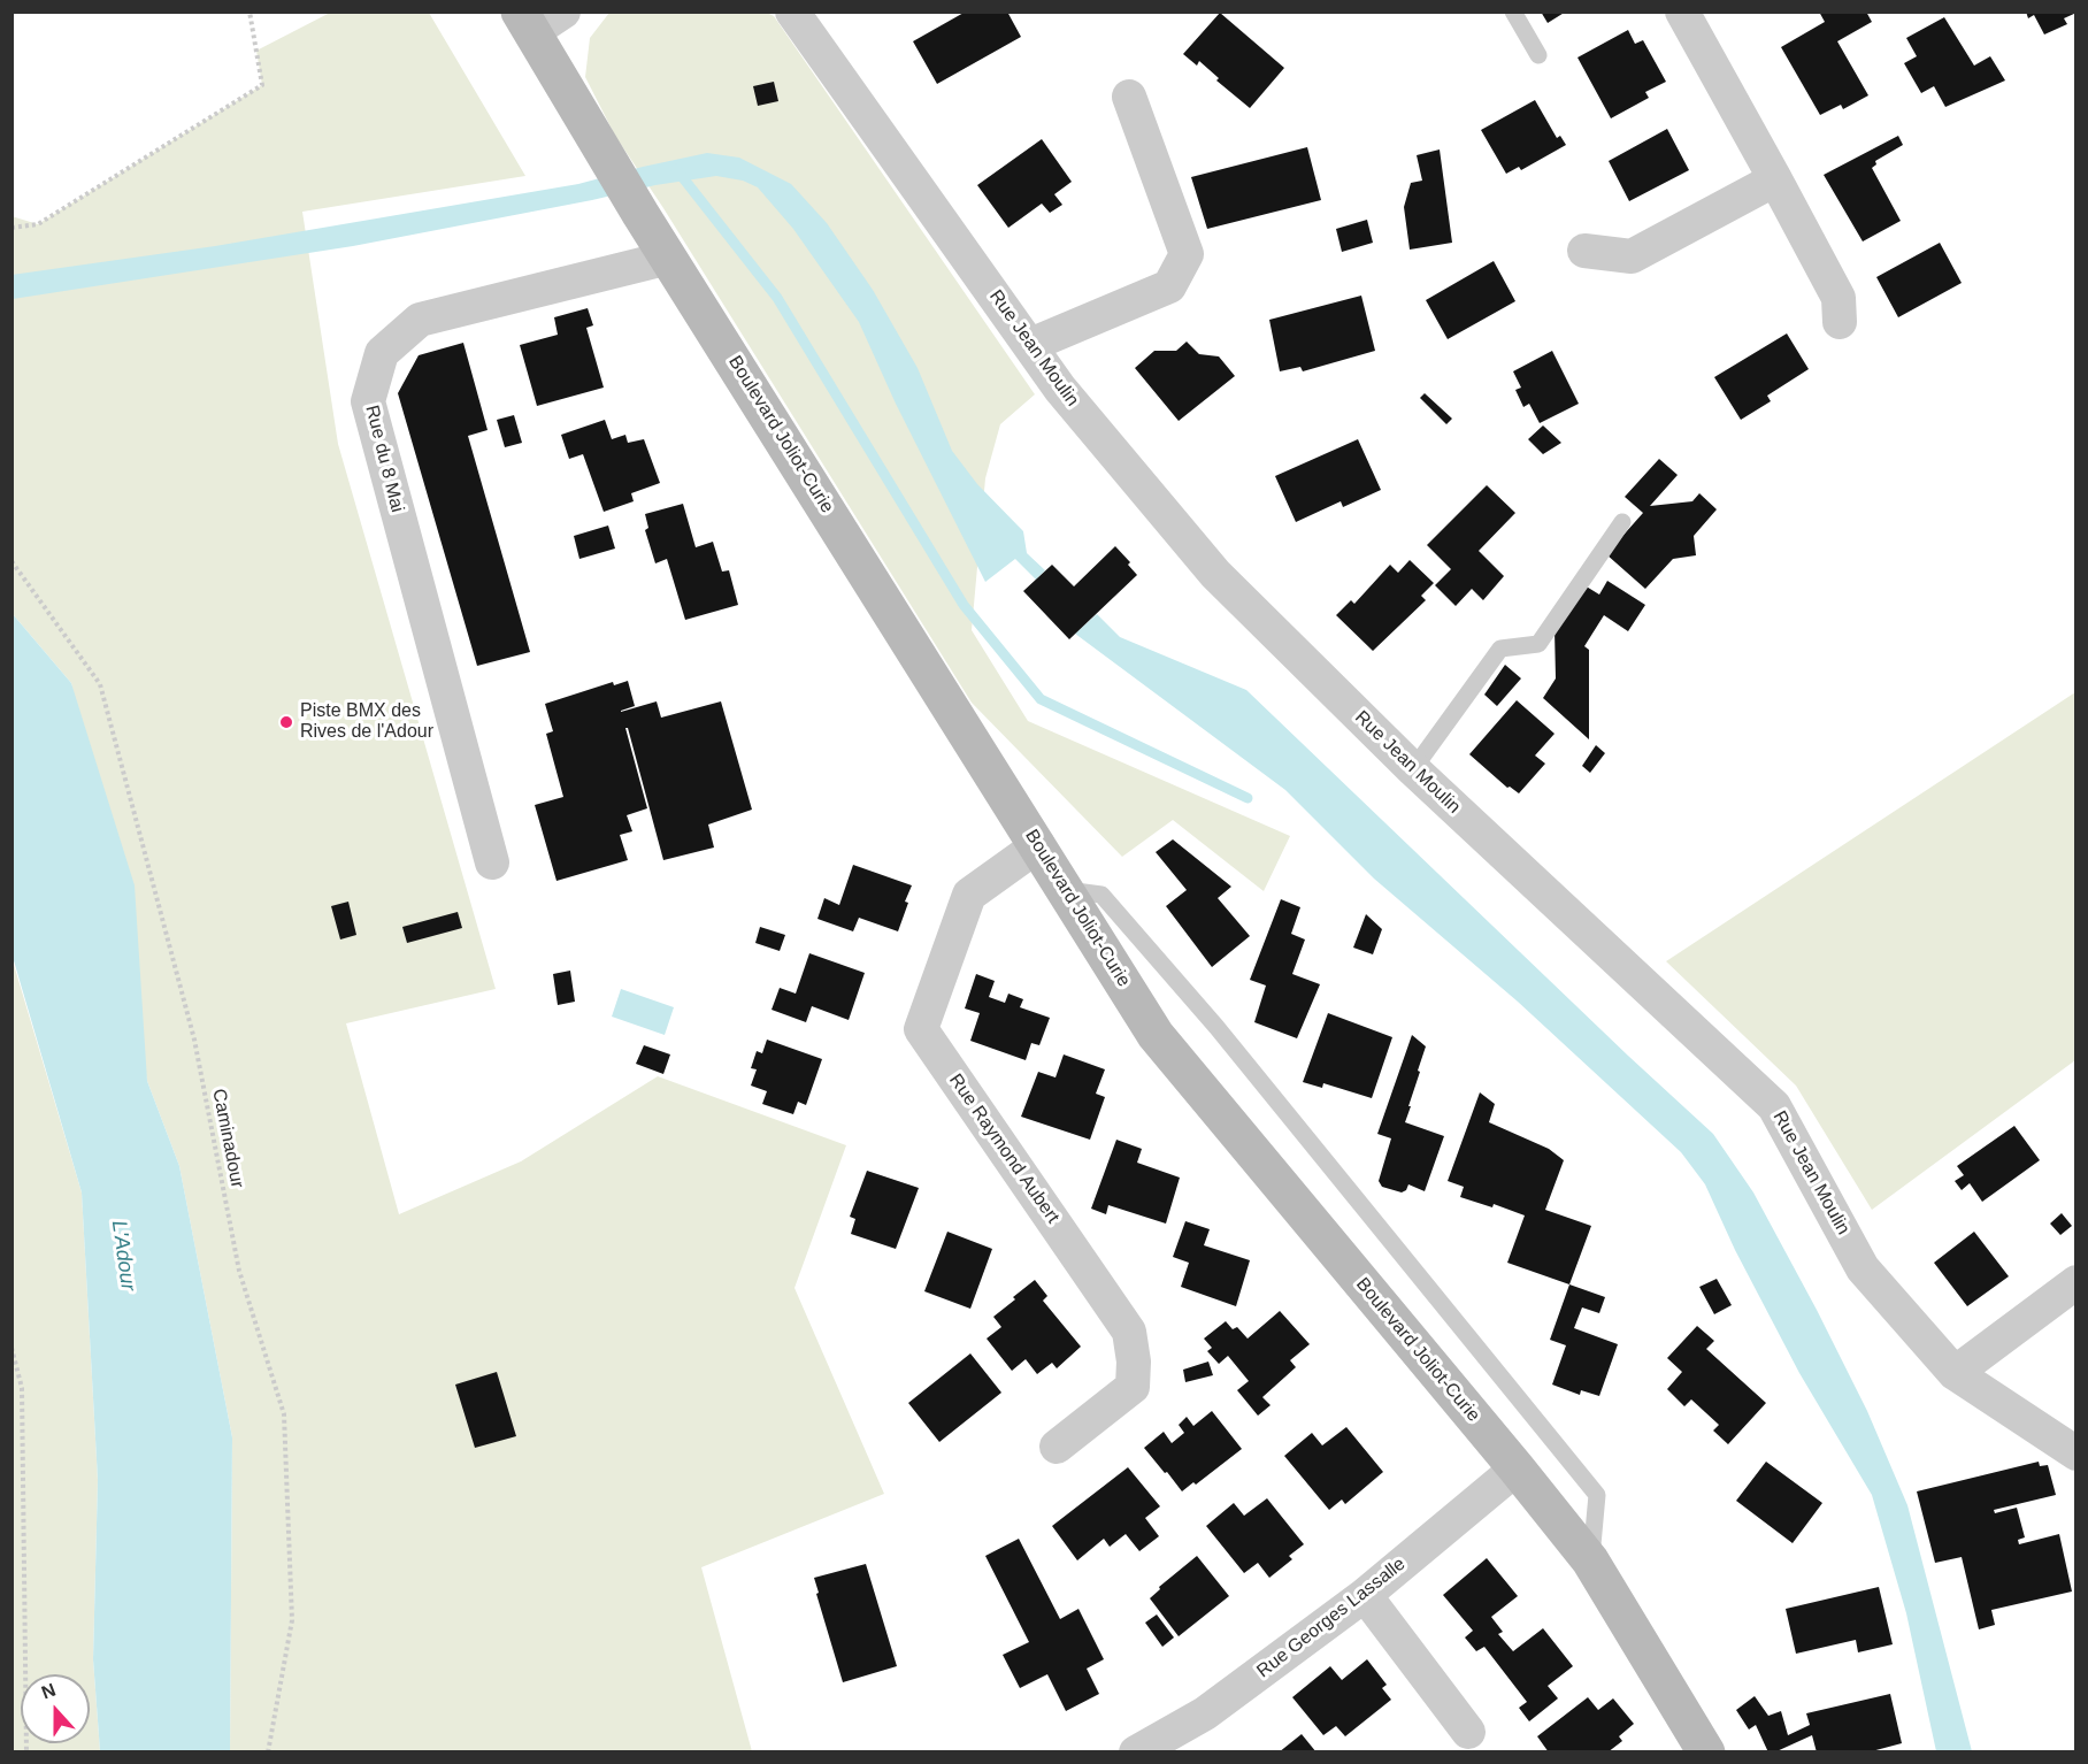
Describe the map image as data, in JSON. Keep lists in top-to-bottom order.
{
  "streets": {
    "main road": ["Boulevard Joliot-Curie"],
    "street": [
      "Rue Jean Moulin",
      "Rue du 8 Mai",
      "Rue Raymond Aubert",
      "Rue Georges Lassalle"
    ],
    "path": ["Caminadour"]
  },
  "crossings": [
    ["Boulevard Joliot-Curie", "Rue du 8 Mai"],
    ["Boulevard Joliot-Curie", "Rue Raymond Aubert"],
    ["Boulevard Joliot-Curie", "Rue Georges Lassalle"]
  ],
  "water": ["L'Adour"],
  "places": ["Piste BMX des Rives de l'Adour"],
  "north": "top"
}
